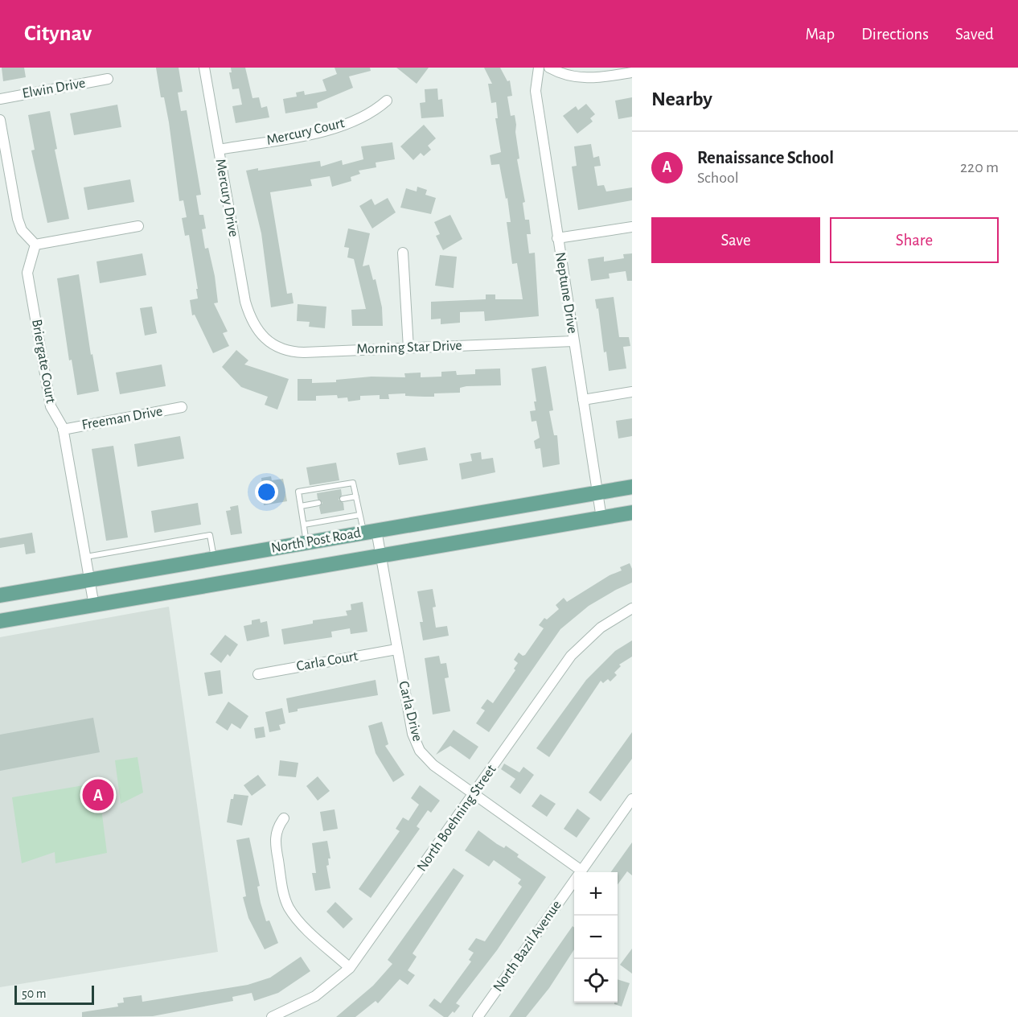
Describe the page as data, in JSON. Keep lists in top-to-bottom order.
{
  "streets": {
    "main road": ["North Post Road"],
    "street": [
      "Elwin Drive",
      "Mercury Court",
      "Mercury Drive",
      "Neptune Drive",
      "Morning Star Drive",
      "Briergate Court",
      "Freeman Drive",
      "Carla Court",
      "Carla Drive",
      "North Boehning Street",
      "North Bazil Avenue"
    ]
  },
  "crossings": [
    ["Mercury Court", "Mercury Drive"],
    ["Mercury Drive", "Morning Star Drive"],
    ["Neptune Drive", "Morning Star Drive"],
    ["Neptune Drive", "North Post Road"],
    ["Briergate Court", "Freeman Drive"],
    ["Briergate Court", "North Post Road"],
    ["North Post Road", "Carla Drive"],
    ["Carla Court", "Carla Drive"],
    ["Carla Drive", "North Boehning Street"]
  ],
  "scale_bar": "50 m",
  "page": {
    "header": "Citynav",
    "nav": ["Map", "Directions", "Saved"],
    "heading": "Nearby",
    "list": [
      {
        "mark": "A",
        "name": "Renaissance School",
        "note": "School",
        "value": "220 m"
      }
    ],
    "buttons": ["Save", "Share"],
    "pins": "A",
    "map_buttons": ["+", "−"],
    "scale": "50 m"
  }
}
